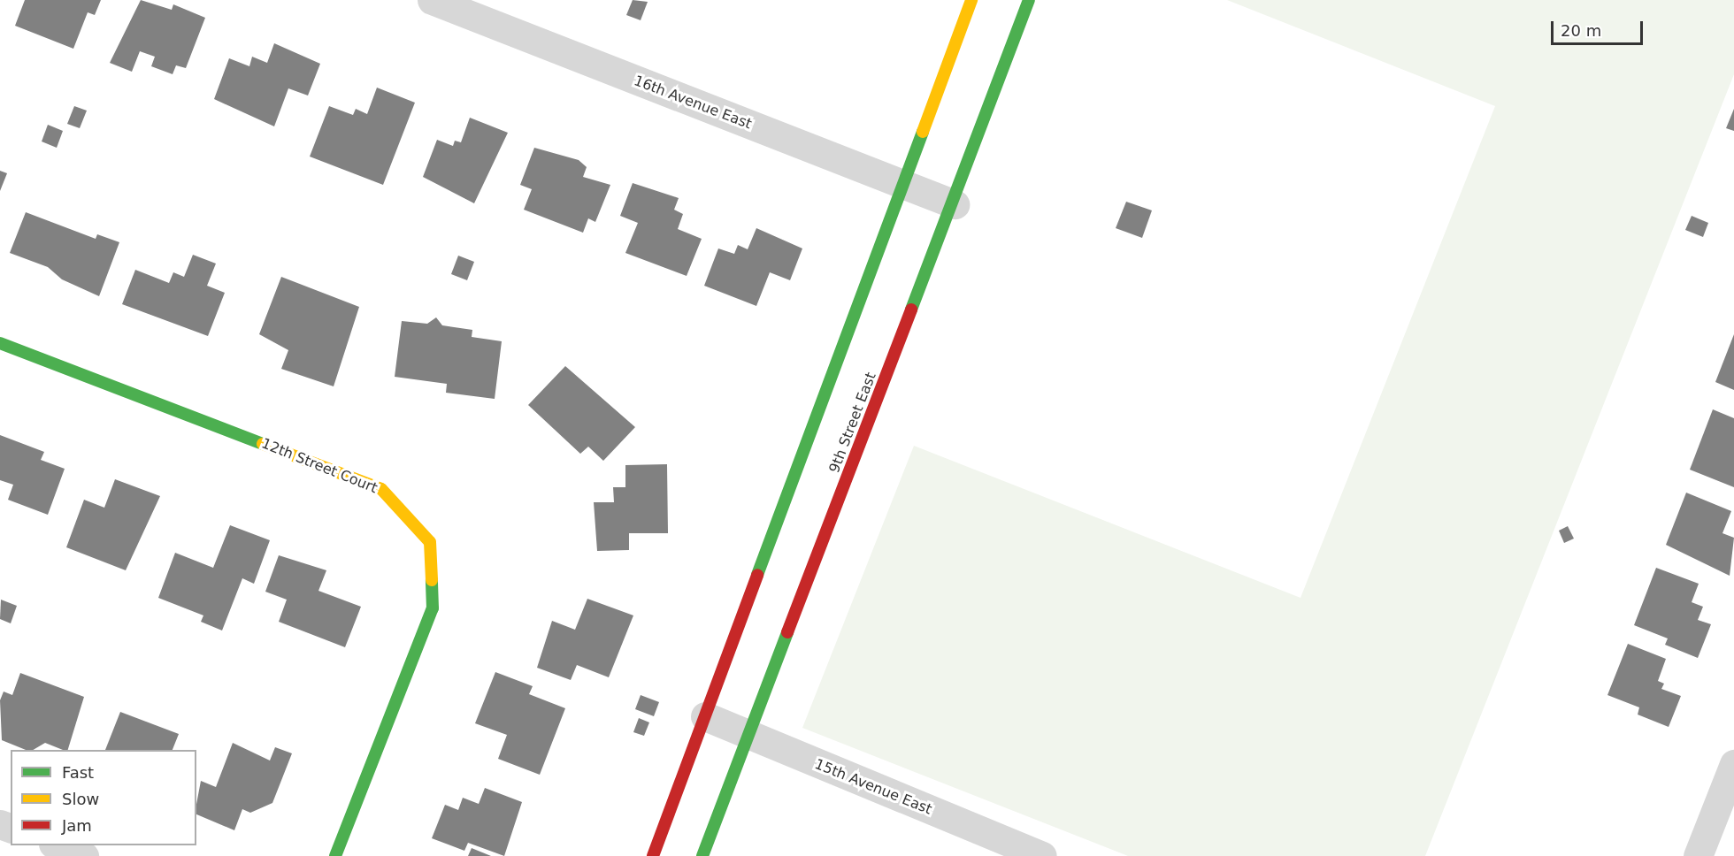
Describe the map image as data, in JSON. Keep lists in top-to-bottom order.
{
  "streets": {
    "main road": ["9th Street East", "12th Street Court"],
    "street": ["16th Avenue East", "15th Avenue East"]
  },
  "crossings": [
    ["16th Avenue East", "9th Street East"],
    ["9th Street East", "15th Avenue East"]
  ],
  "legend": ["Fast", "Slow", "Jam"],
  "scale_bar": "20 m"
}
